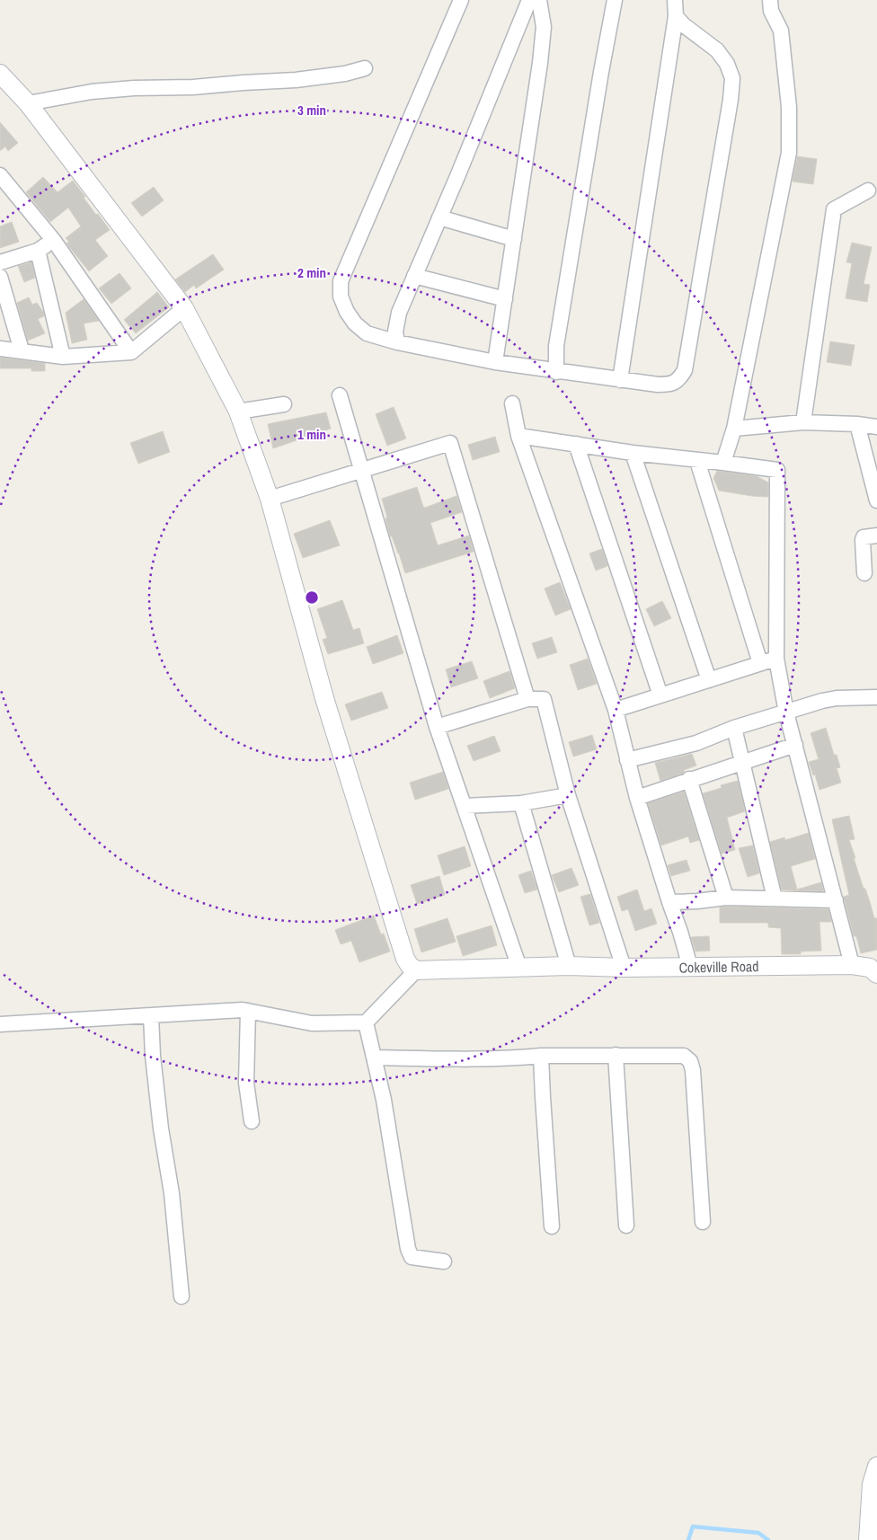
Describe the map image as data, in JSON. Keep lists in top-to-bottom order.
{
  "streets": {
    "street": ["Cokeville Road"]
  },
  "rings": ["3 min", "2 min", "1 min"]
}
